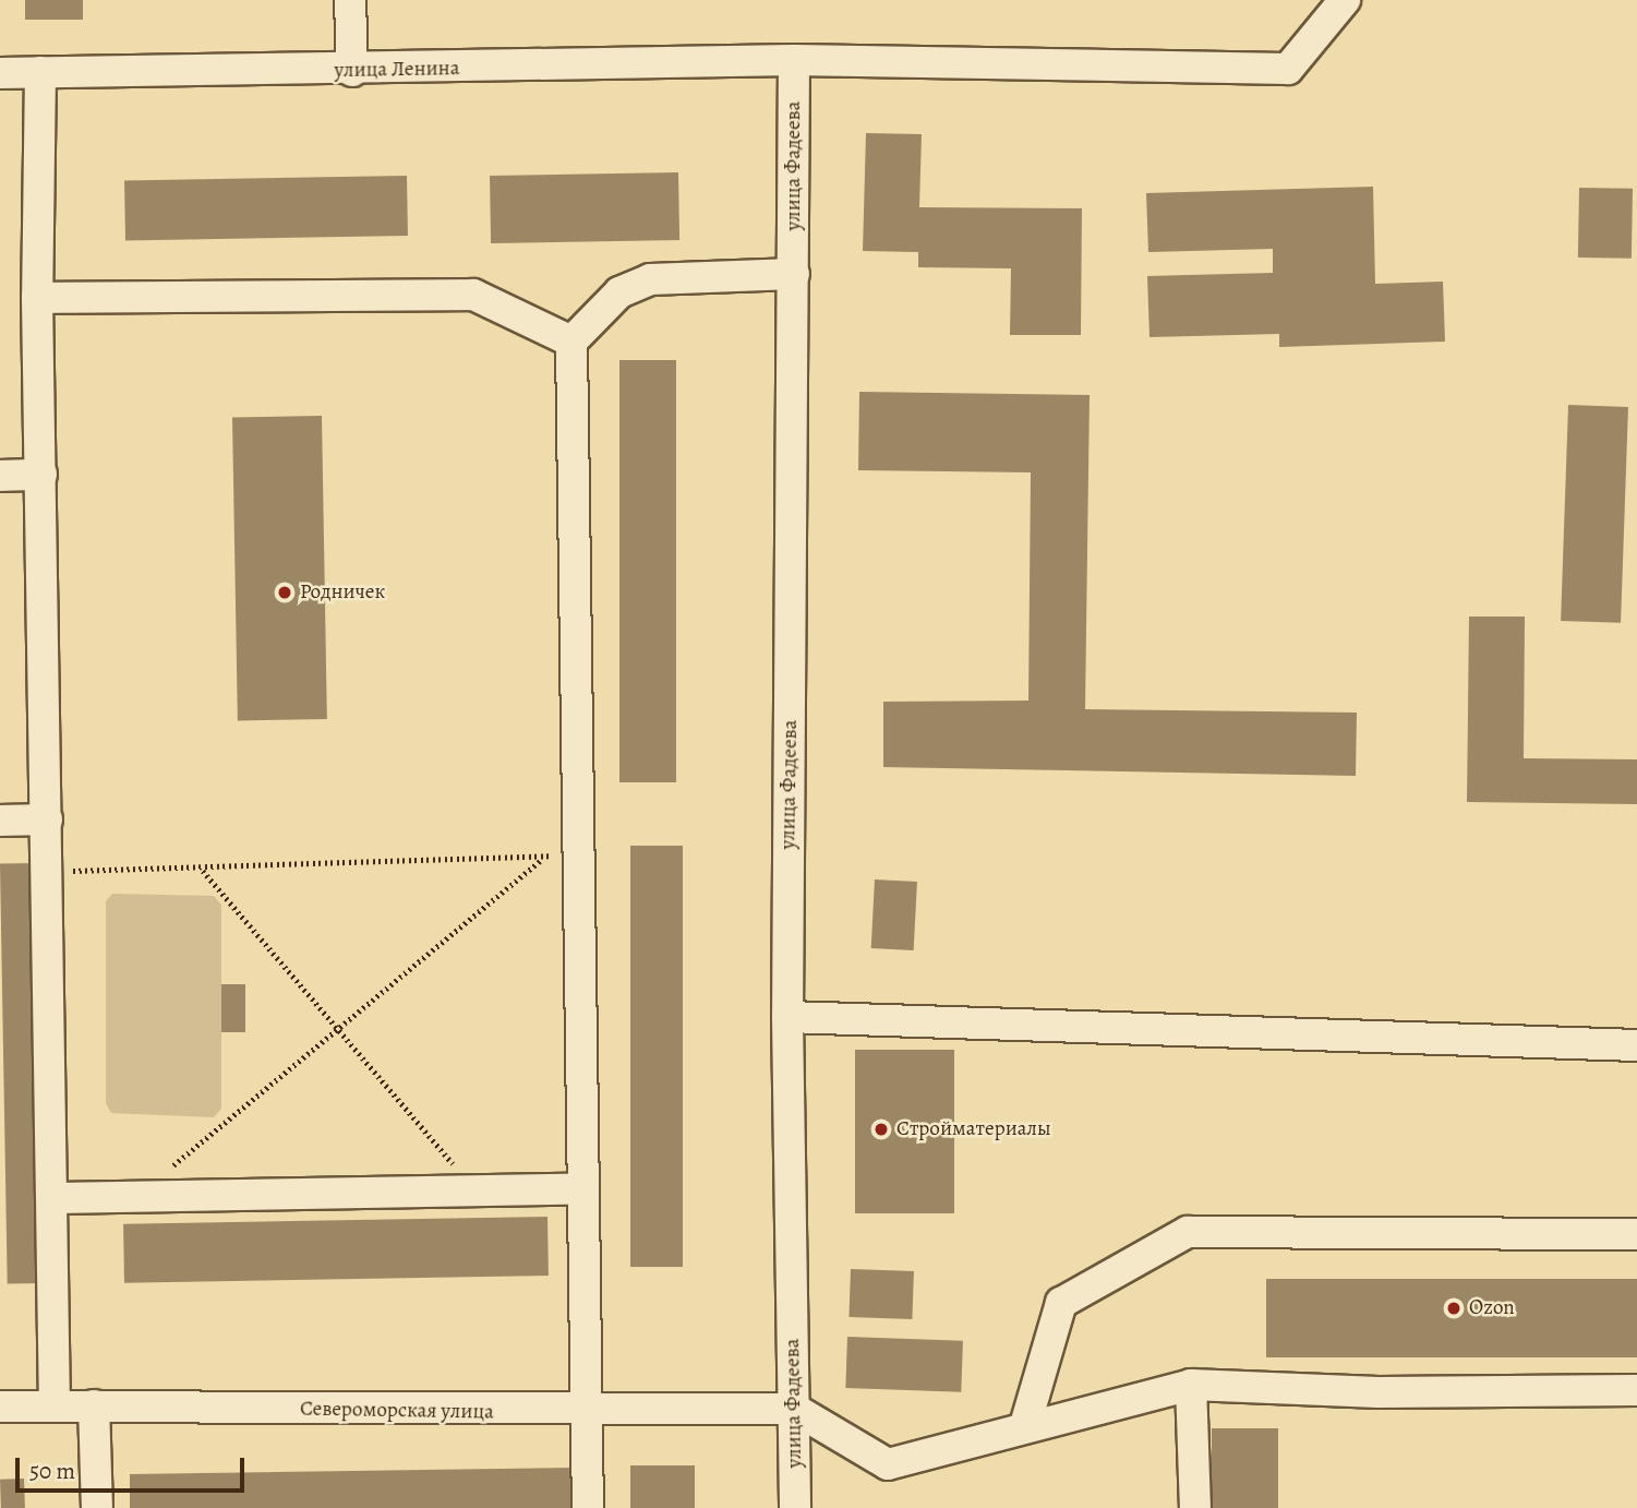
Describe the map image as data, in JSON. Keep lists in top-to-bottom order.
{
  "streets": {
    "street": ["улица Ленина", "улица Фадеева", "Североморская улица"]
  },
  "crossings": [
    ["улица Ленина", "улица Фадеева"],
    ["улица Фадеева", "Североморская улица"]
  ],
  "places": ["Родничек", "Стройматериалы", "Ozon"],
  "scale_bar": "50 m"
}
